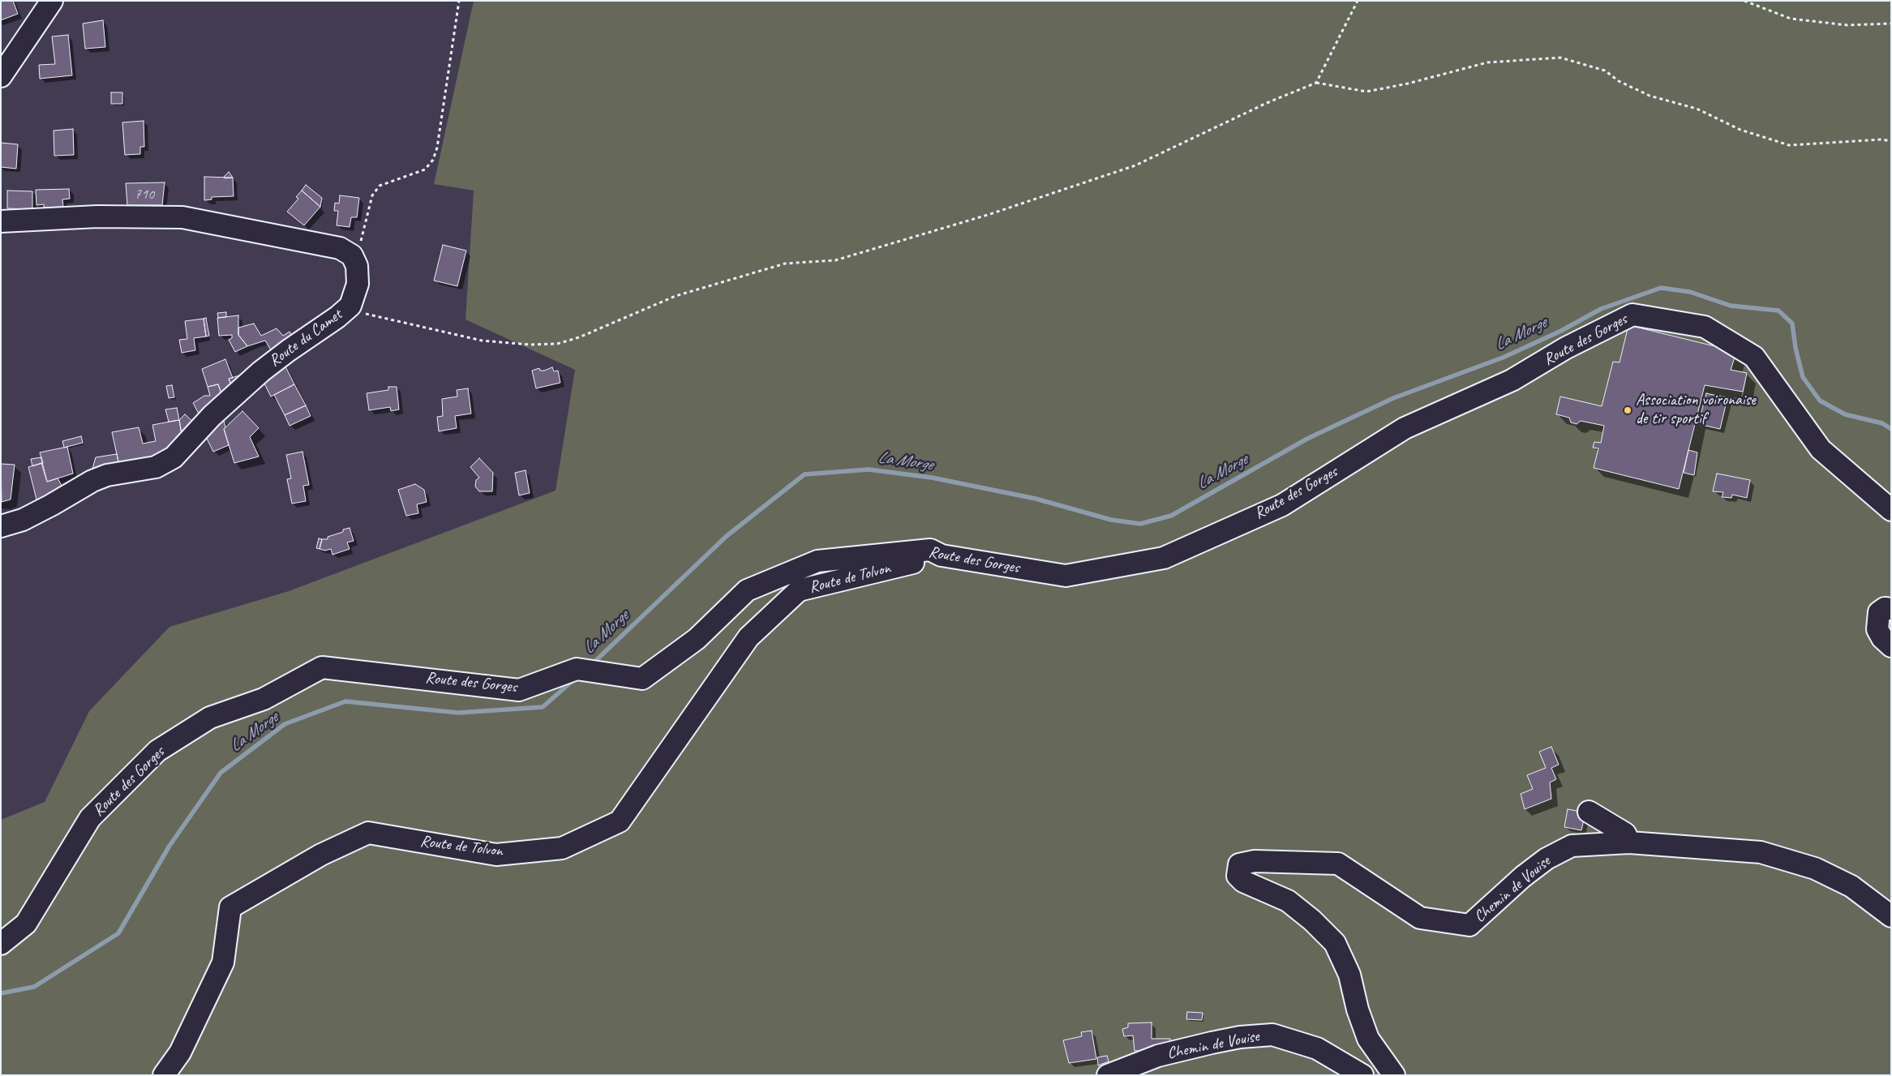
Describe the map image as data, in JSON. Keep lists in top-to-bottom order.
{
  "streets": {
    "street": [
      "Route du Camet",
      "Route des Gorges",
      "Route de Tolvon",
      "Chemin de Vouise"
    ]
  },
  "crossings": [
    ["Route des Gorges", "Route de Tolvon"]
  ],
  "water": ["La Morge"],
  "places": ["Association voironaise de tir sportif"],
  "house_numbers": ["710"]
}
